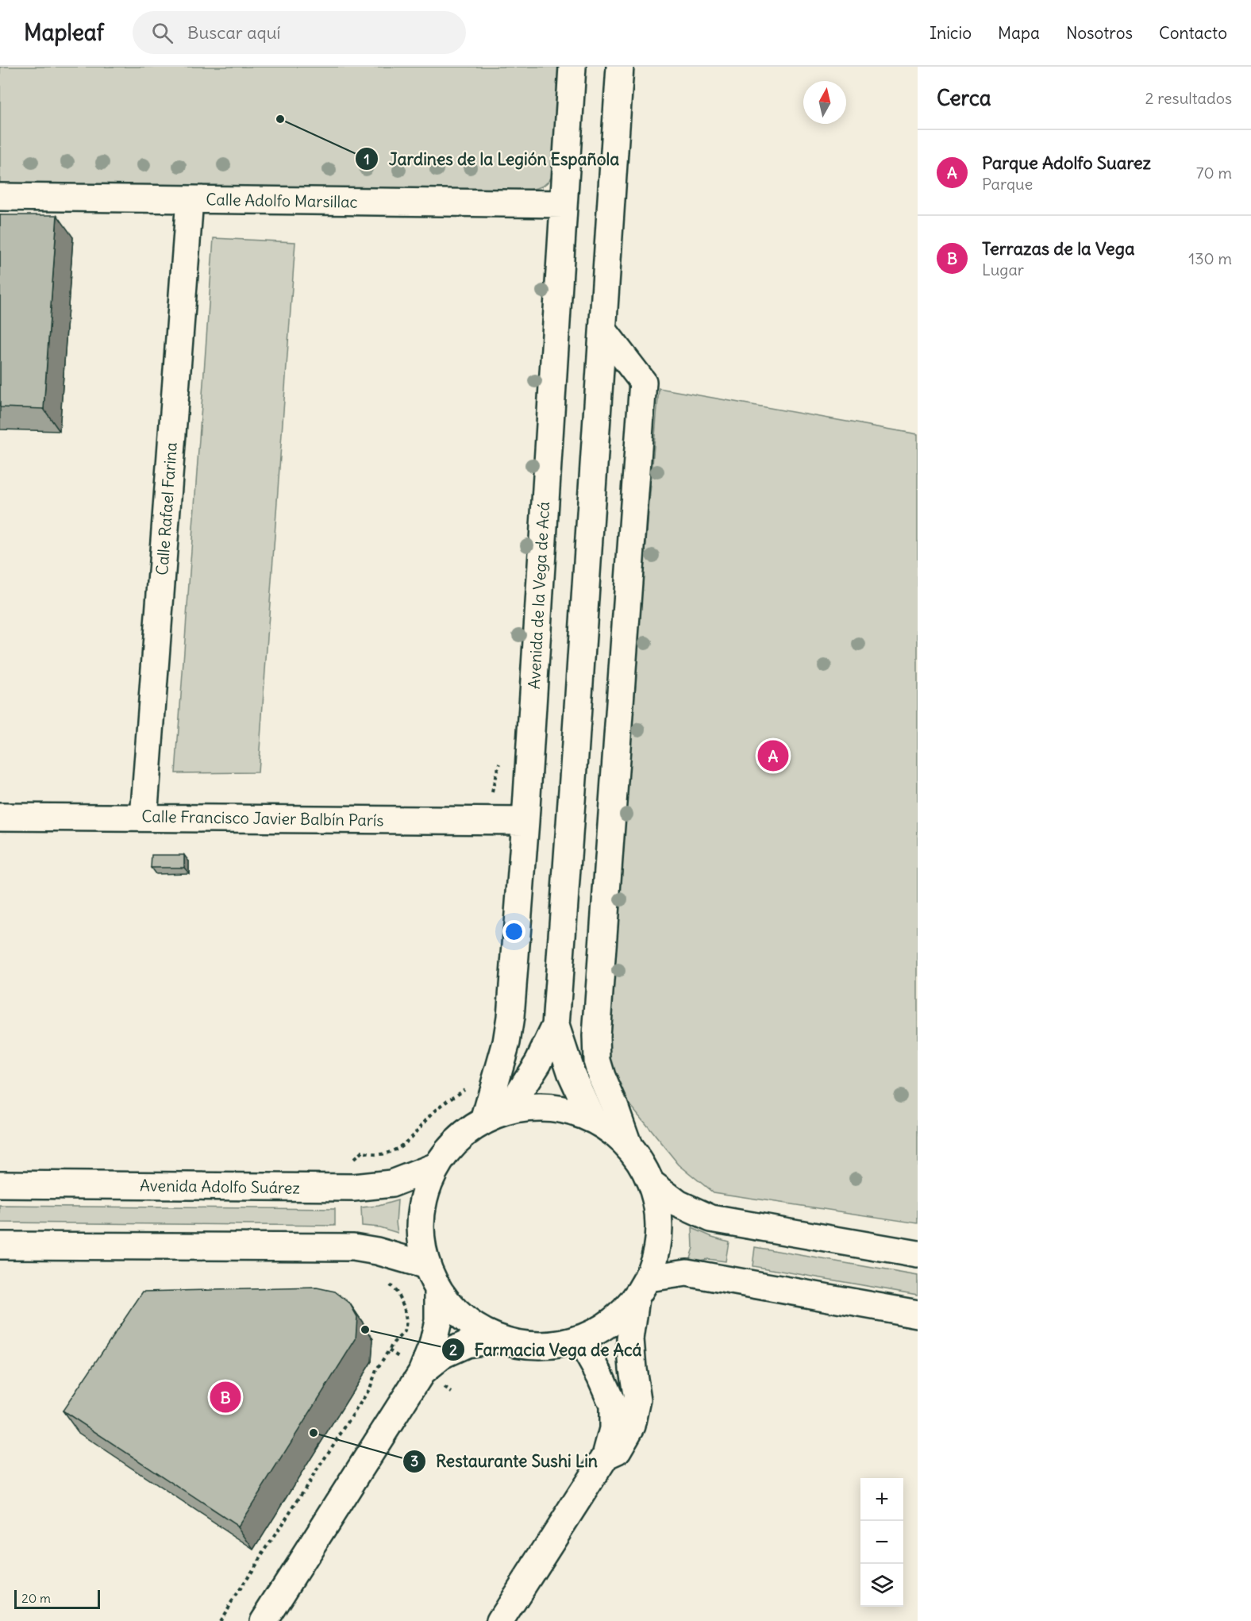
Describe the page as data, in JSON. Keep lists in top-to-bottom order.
{
  "streets": {
    "street": [
      "Calle Adolfo Marsillac",
      "Calle Rafael Farina",
      "Avenida de la Vega de Acá",
      "Calle Francisco Javier Balbín París",
      "Avenida Adolfo Suárez"
    ]
  },
  "crossings": [
    ["Calle Adolfo Marsillac", "Calle Rafael Farina"],
    ["Calle Adolfo Marsillac", "Avenida de la Vega de Acá"],
    ["Calle Rafael Farina", "Calle Francisco Javier Balbín París"],
    ["Avenida de la Vega de Acá", "Calle Francisco Javier Balbín París"]
  ],
  "places": ["Jardines de la Legión Española", "Farmacia Vega de Acá", "Restaurante Sushi Lin"],
  "scale_bar": "20 m",
  "north": "top",
  "page": {
    "header": "Mapleaf",
    "search": "Buscar aquí",
    "nav": [
      "Inicio",
      "Mapa",
      "Nosotros",
      "Contacto"
    ],
    "heading": ["Cerca", "2 resultados"],
    "list": [
      {
        "mark": "A",
        "name": "Parque Adolfo Suarez",
        "note": "Parque",
        "value": "70 m"
      },
      {
        "mark": "B",
        "name": "Terrazas de la Vega",
        "note": "Lugar",
        "value": "130 m"
      }
    ],
    "pins": ["A", "B"],
    "map_buttons": ["+", "−"],
    "scale": "20 m"
  }
}
